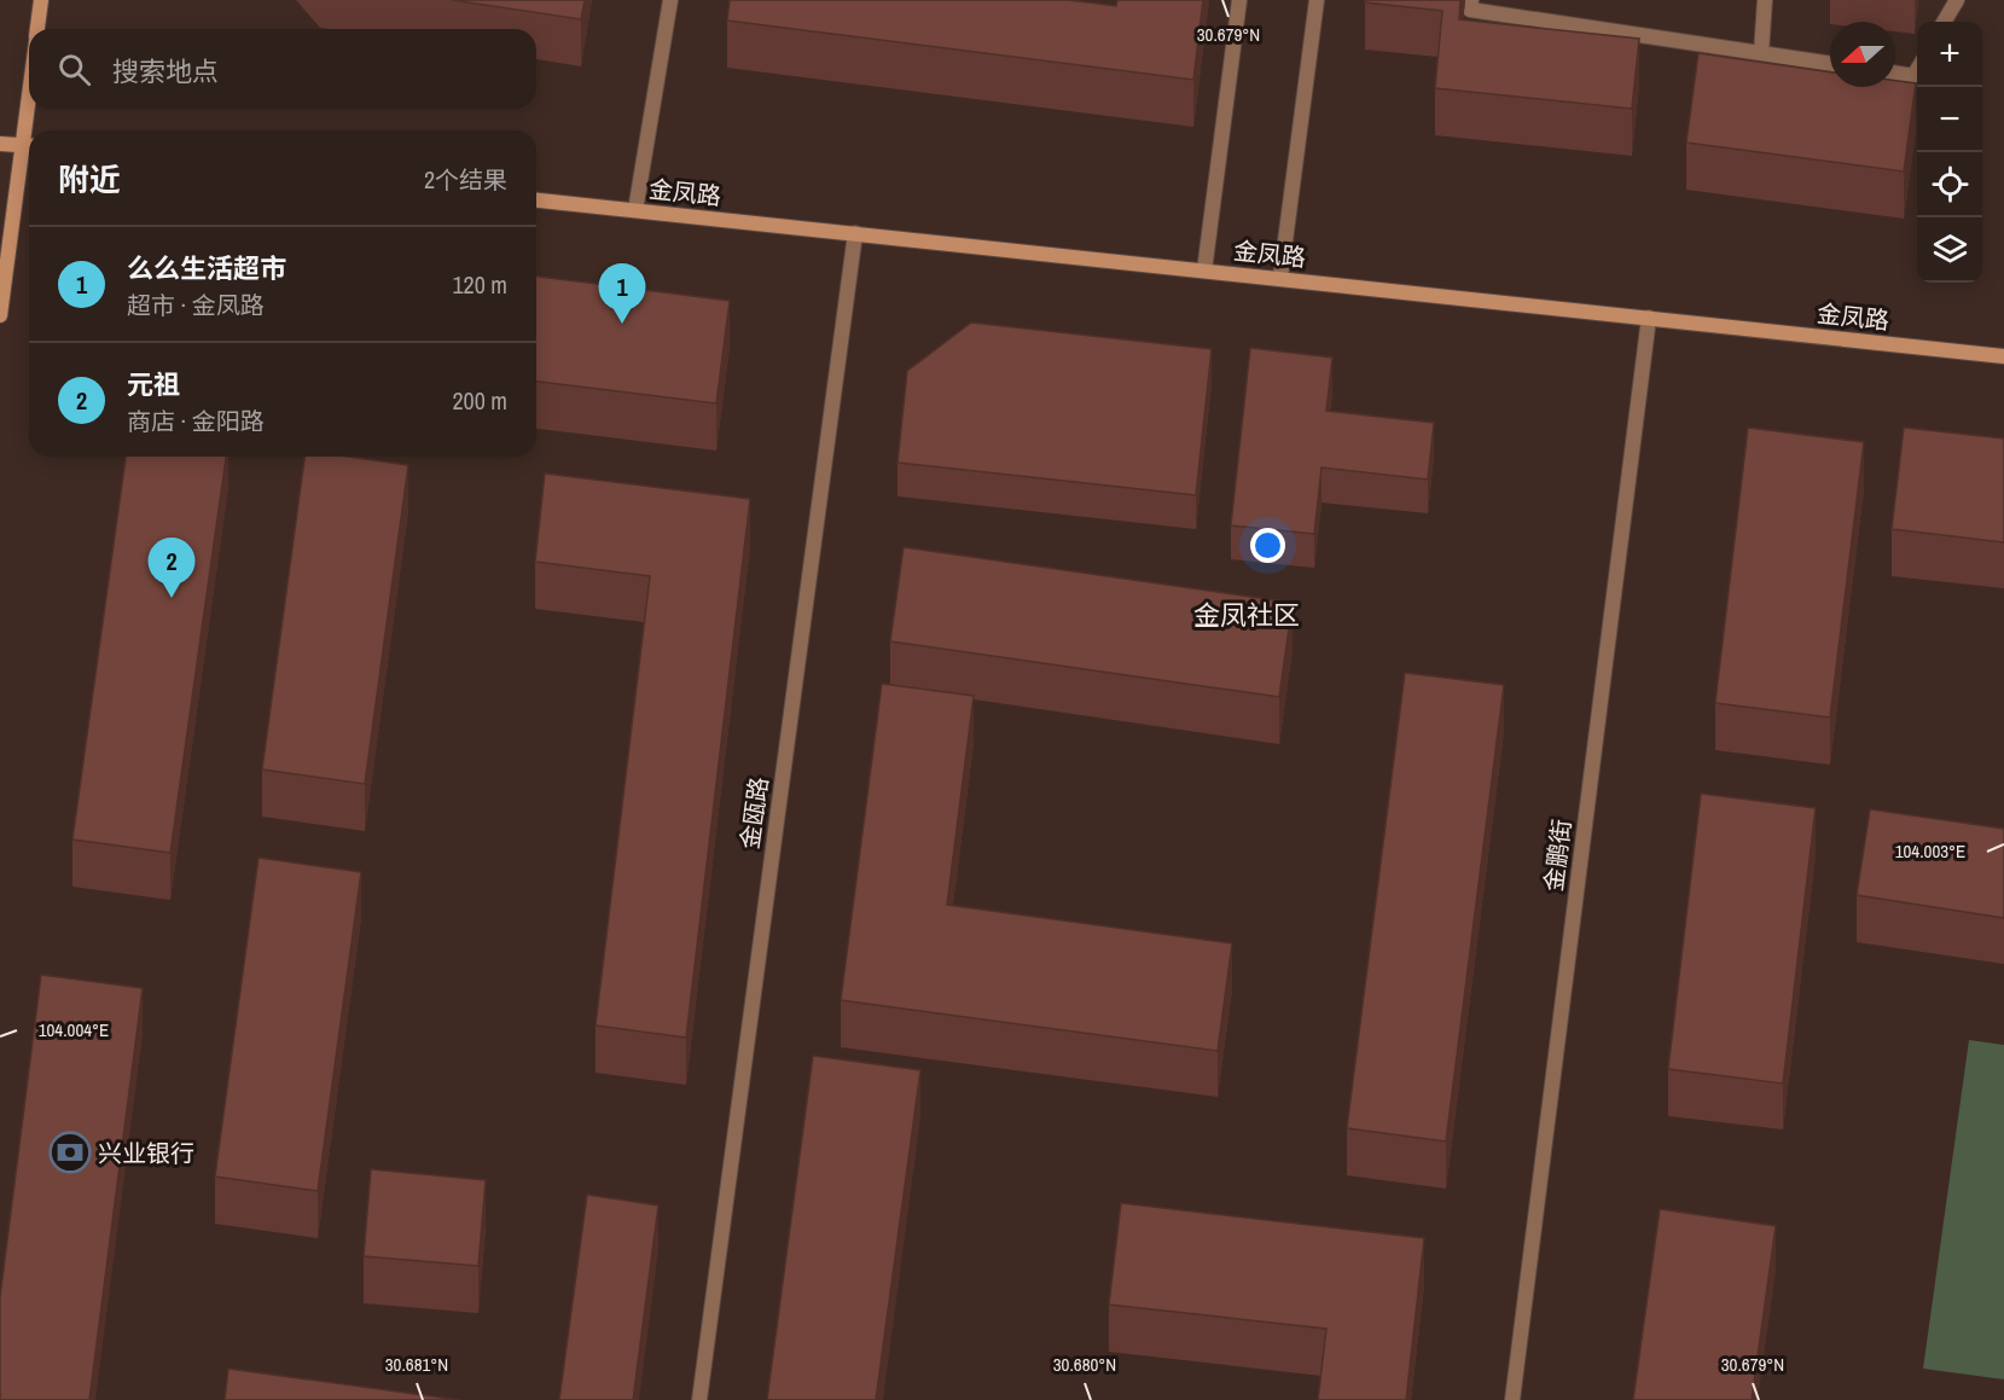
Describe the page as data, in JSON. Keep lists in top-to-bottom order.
{
  "streets": {
    "street": ["金凤路", "金瓯路", "金鹏街"]
  },
  "crossings": [
    ["金凤路", "金瓯路"],
    ["金凤路", "金鹏街"]
  ],
  "districts": ["金凤社区"],
  "places": {
    "bank": ["兴业银行"]
  },
  "north": "left",
  "page": {
    "map_buttons": ["+", "−"],
    "search": "搜索地点",
    "heading": ["附近", "2个结果"],
    "list": [
      {
        "mark": "1",
        "name": "么么生活超市",
        "note": "超市 · 金凤路",
        "value": "120 m"
      },
      {
        "mark": "2",
        "name": "元祖",
        "note": "商店 · 金阳路",
        "value": "200 m"
      }
    ],
    "pins": ["1", "2"]
  },
  "coordinates": [
    "30.679°N",
    "104.003°E",
    "104.004°E",
    "30.681°N",
    "30.680°N"
  ]
}
